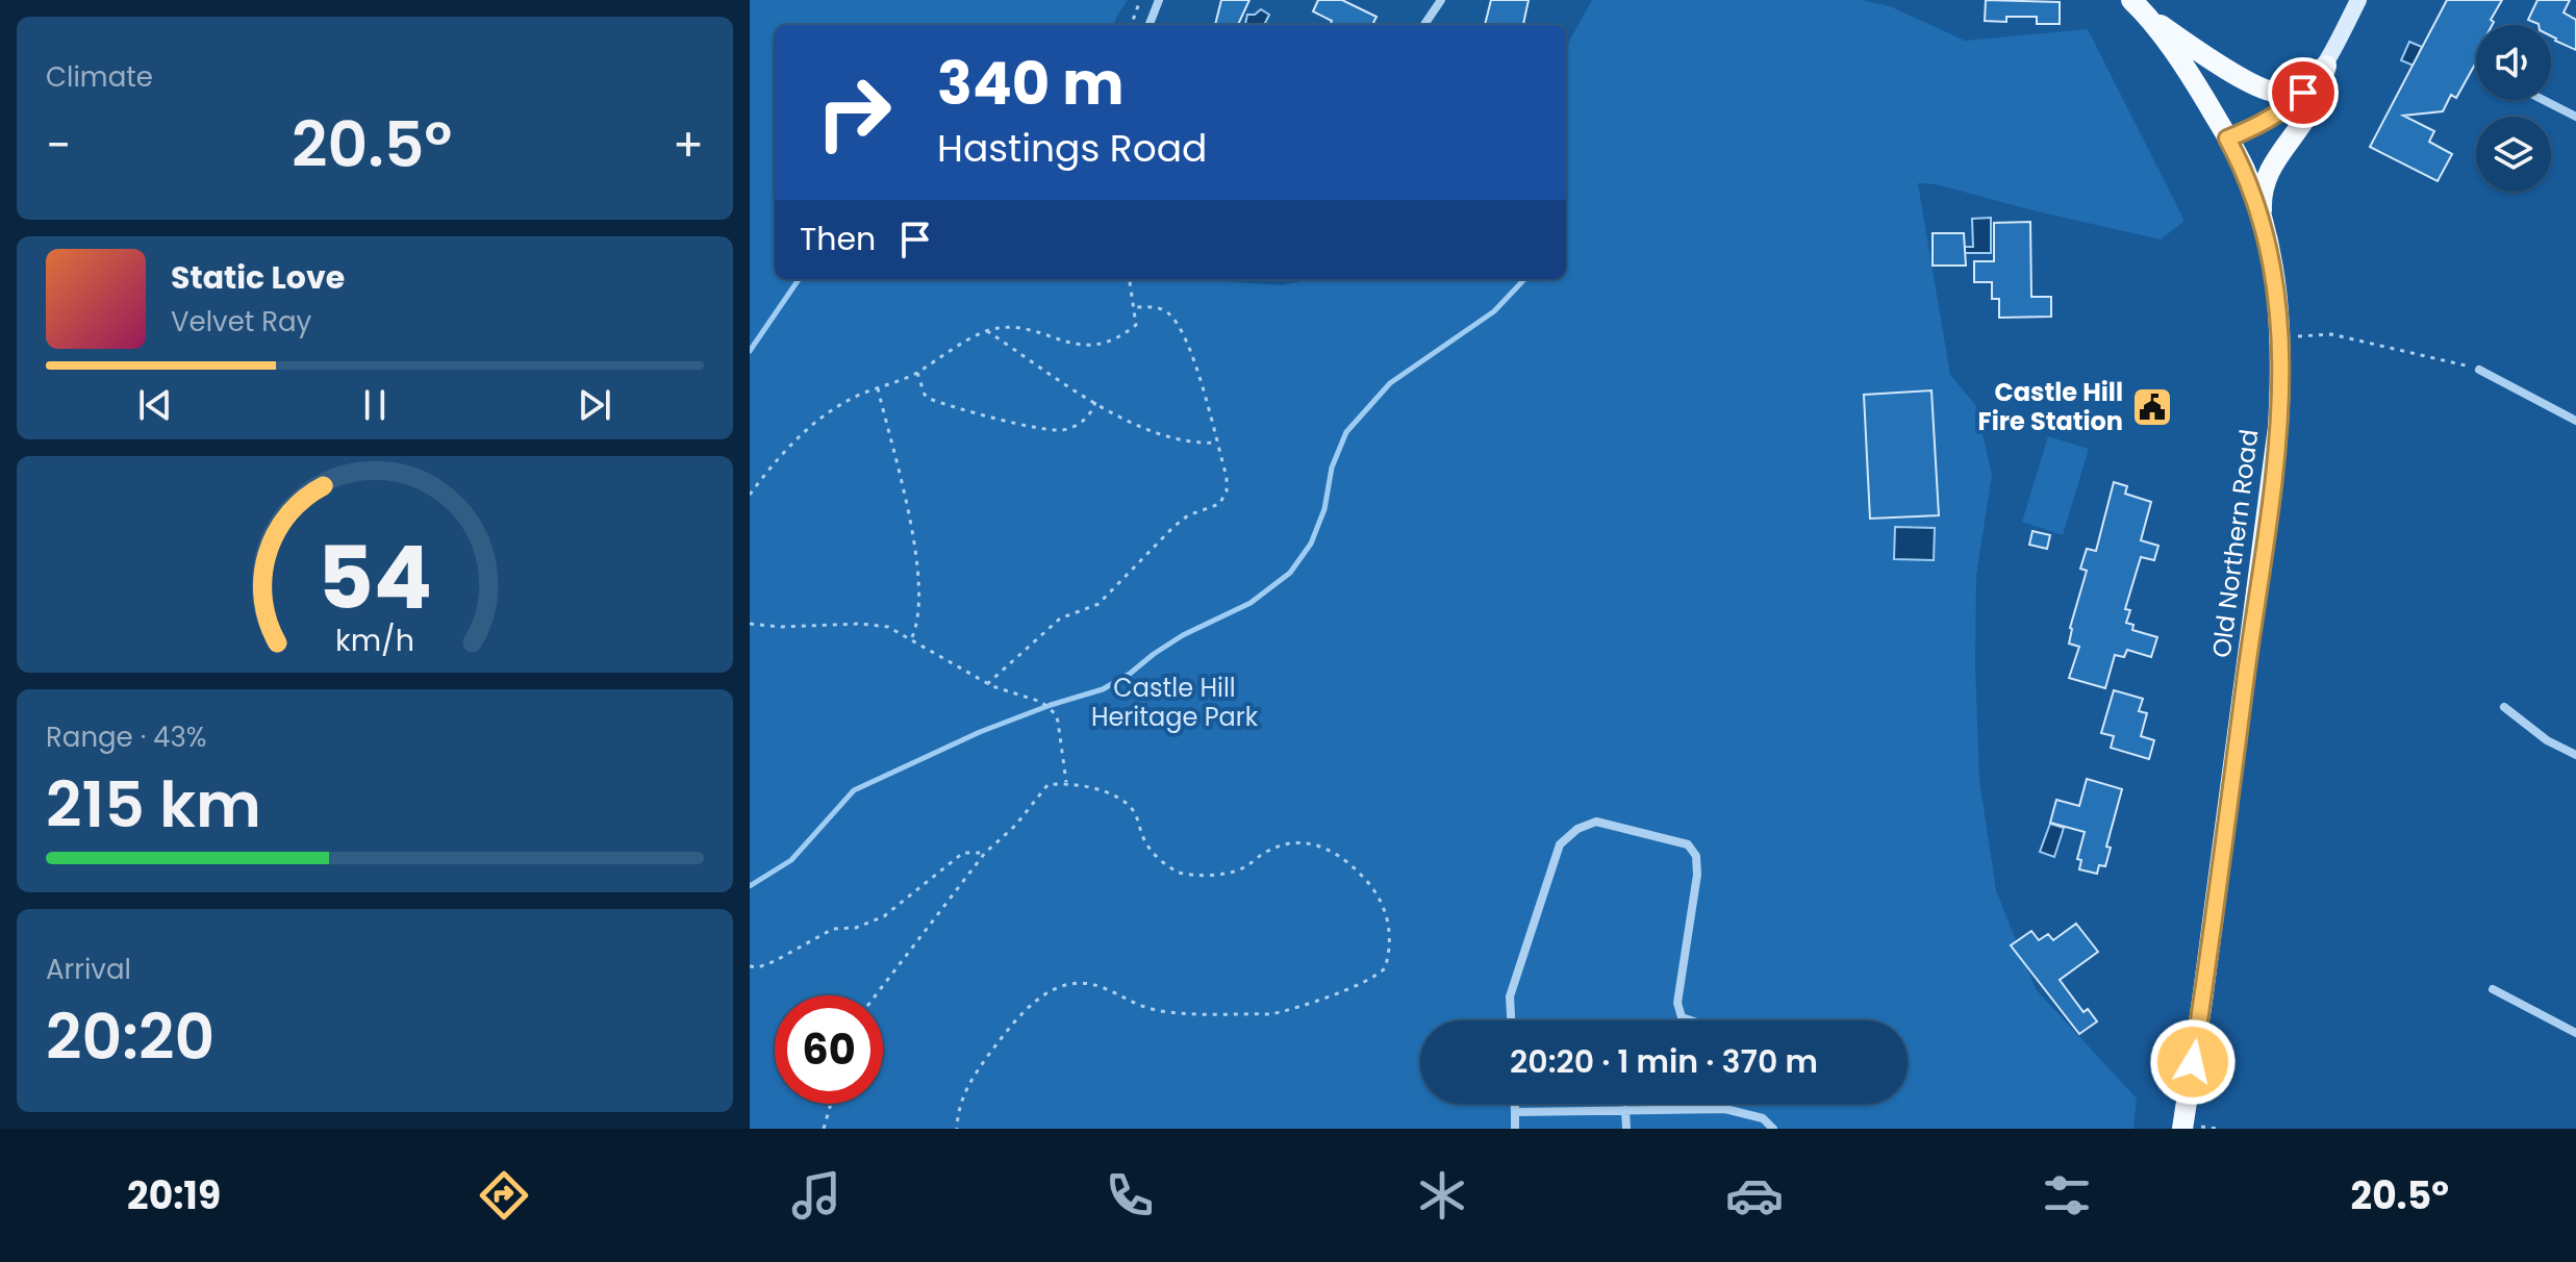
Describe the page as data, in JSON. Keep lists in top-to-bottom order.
{
  "streets": {
    "main road": ["Old Northern Road"]
  },
  "parks": ["Castle Hill Heritage Park"],
  "places": {
    "public building": ["Castle Hill Fire Station"]
  },
  "page": {
    "tile": [
      "Climate",
      ["Range · 43%", "215 km"],
      ["Arrival", "20:20"]
    ],
    "turn": ["340 m", "Hastings Road"],
    "heat": ["−", "20.5°", "+"],
    "then": "Then",
    "song": ["Static Love", "Velvet Ray"],
    "limit": "60",
    "trip": "20:20 · 1 min · 370 m",
    "tabs": ["20:19", "20.5°"],
    "gauge": ["54", "km/h"]
  }
}
